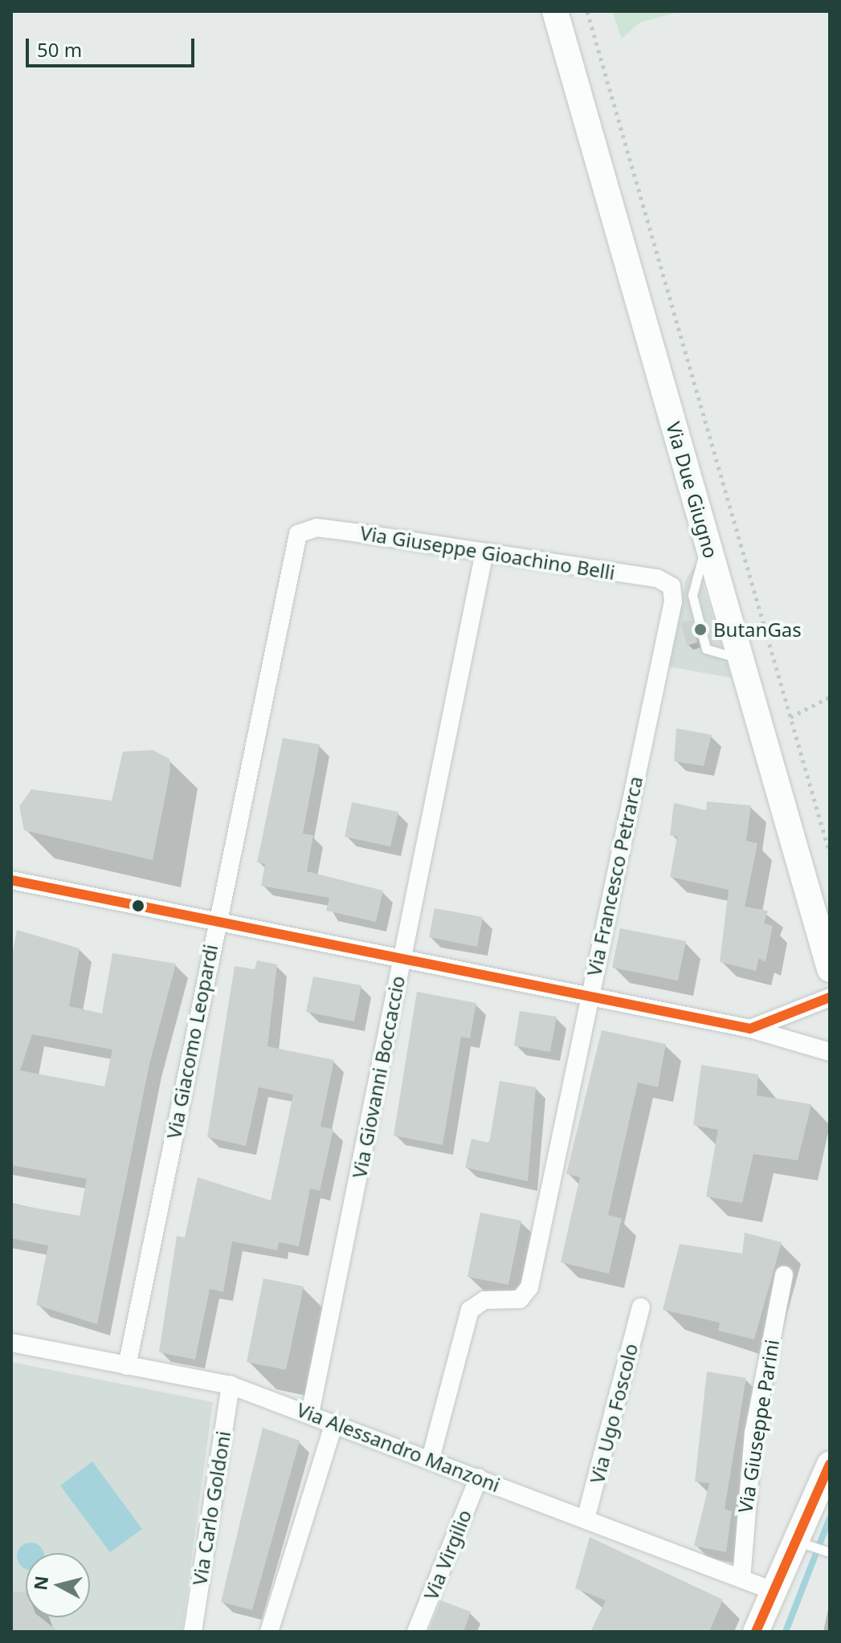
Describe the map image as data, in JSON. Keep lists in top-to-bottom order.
{
  "streets": {
    "main road": ["Via Due Giugno"],
    "street": [
      "Via Giuseppe Gioachino Belli",
      "Via Francesco Petrarca",
      "Via Giacomo Leopardi",
      "Via Giovanni Boccaccio",
      "Via Ugo Foscolo",
      "Via Giuseppe Parini",
      "Via Alessandro Manzoni",
      "Via Carlo Goldoni",
      "Via Virgilio"
    ]
  },
  "crossings": [
    ["Via Giuseppe Gioachino Belli", "Via Francesco Petrarca"],
    ["Via Giuseppe Gioachino Belli", "Via Giacomo Leopardi"],
    ["Via Giuseppe Gioachino Belli", "Via Giovanni Boccaccio"],
    ["Via Francesco Petrarca", "Via Alessandro Manzoni"],
    ["Via Giacomo Leopardi", "Via Alessandro Manzoni"],
    ["Via Giovanni Boccaccio", "Via Alessandro Manzoni"],
    ["Via Ugo Foscolo", "Via Alessandro Manzoni"],
    ["Via Giuseppe Parini", "Via Alessandro Manzoni"],
    ["Via Alessandro Manzoni", "Via Carlo Goldoni"],
    ["Via Alessandro Manzoni", "Via Virgilio"]
  ],
  "places": ["ButanGas"],
  "scale_bar": "50 m",
  "north": "left"
}
